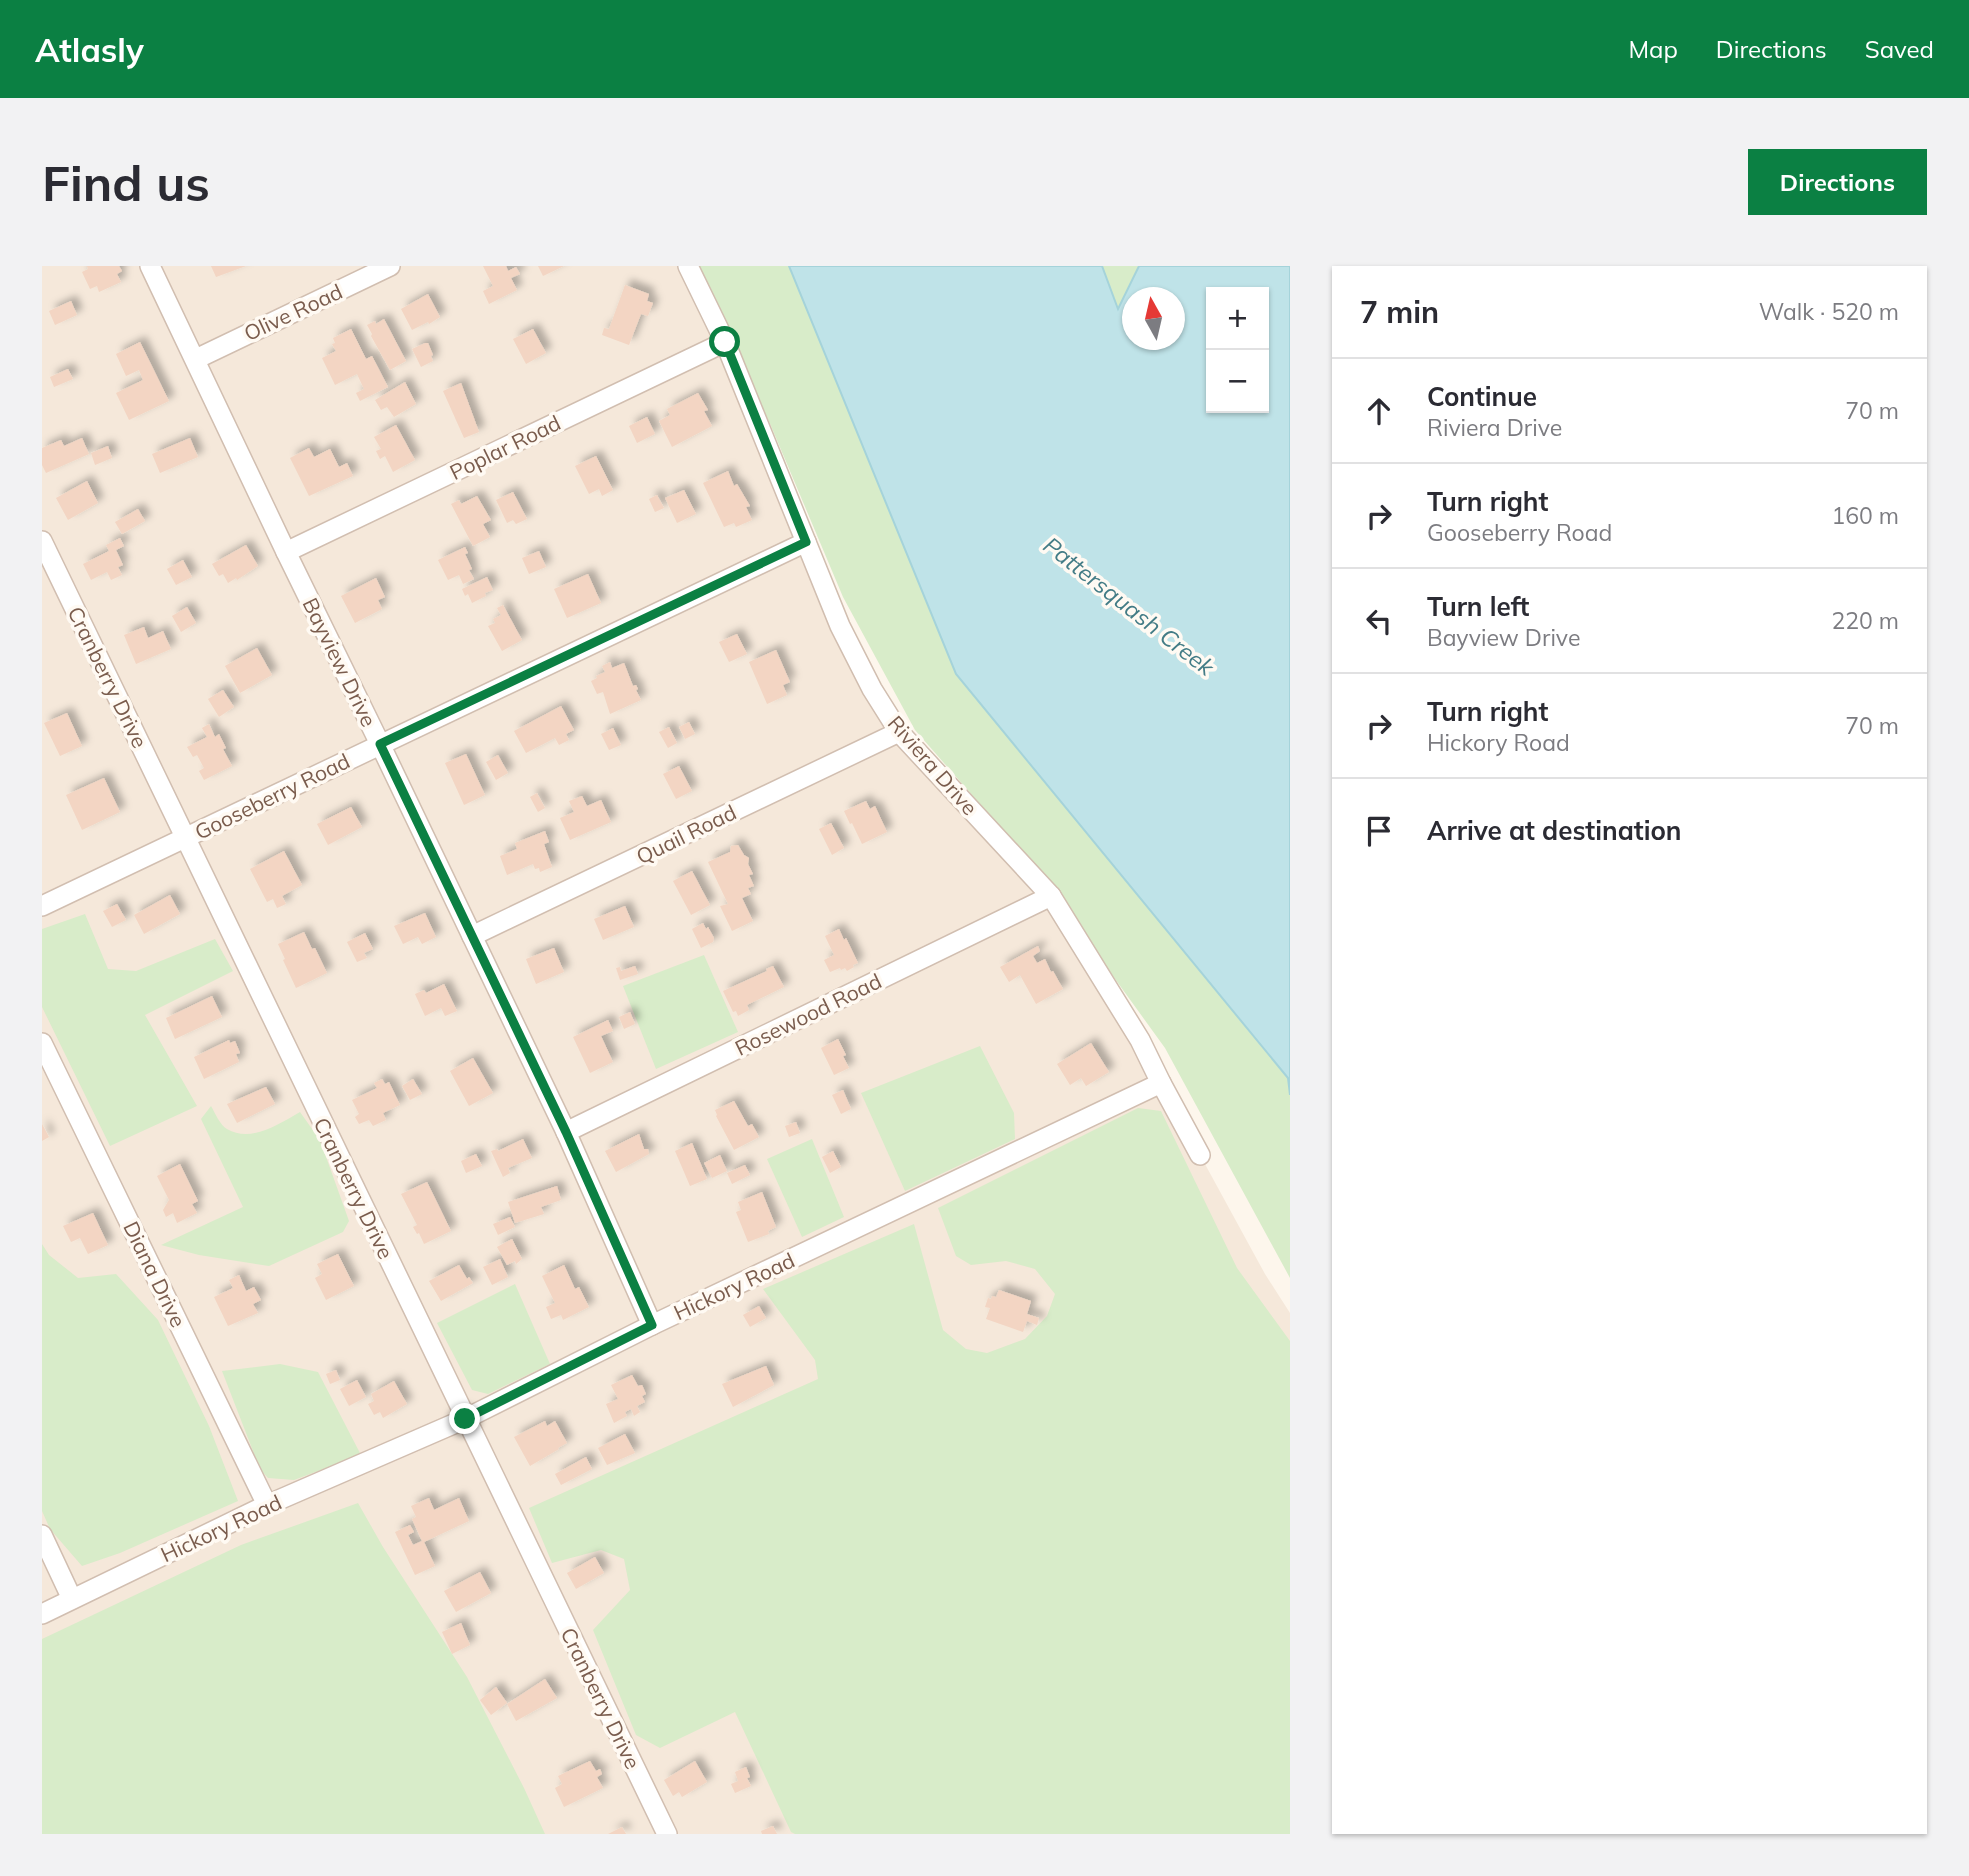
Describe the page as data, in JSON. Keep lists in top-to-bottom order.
{
  "streets": {
    "street": [
      "Olive Road",
      "Poplar Road",
      "Bayview Drive",
      "Cranberry Drive",
      "Riviera Drive",
      "Gooseberry Road",
      "Quail Road",
      "Rosewood Road",
      "Diana Drive",
      "Hickory Road"
    ]
  },
  "crossings": [
    ["Olive Road", "Bayview Drive"],
    ["Poplar Road", "Bayview Drive"],
    ["Poplar Road", "Riviera Drive"],
    ["Bayview Drive", "Gooseberry Road"],
    ["Bayview Drive", "Quail Road"],
    ["Bayview Drive", "Rosewood Road"],
    ["Bayview Drive", "Hickory Road"],
    ["Cranberry Drive", "Gooseberry Road"],
    ["Cranberry Drive", "Hickory Road"],
    ["Riviera Drive", "Gooseberry Road"],
    ["Riviera Drive", "Quail Road"],
    ["Riviera Drive", "Rosewood Road"],
    ["Riviera Drive", "Hickory Road"],
    ["Diana Drive", "Hickory Road"]
  ],
  "water": ["Pattersquash Creek"],
  "north": "top",
  "page": {
    "header": "Atlasly",
    "nav": ["Map", "Directions", "Saved"],
    "buttons": "Directions",
    "title": "Find us",
    "heading": ["7 min", "Walk · 520 m"],
    "map_buttons": ["+", "−"],
    "list": [
      ["Continue", "Riviera Drive", "70 m"],
      ["Turn right", "Gooseberry Road", "160 m"],
      ["Turn left", "Bayview Drive", "220 m"],
      ["Turn right", "Hickory Road", "70 m"],
      "Arrive at destination"
    ]
  }
}
